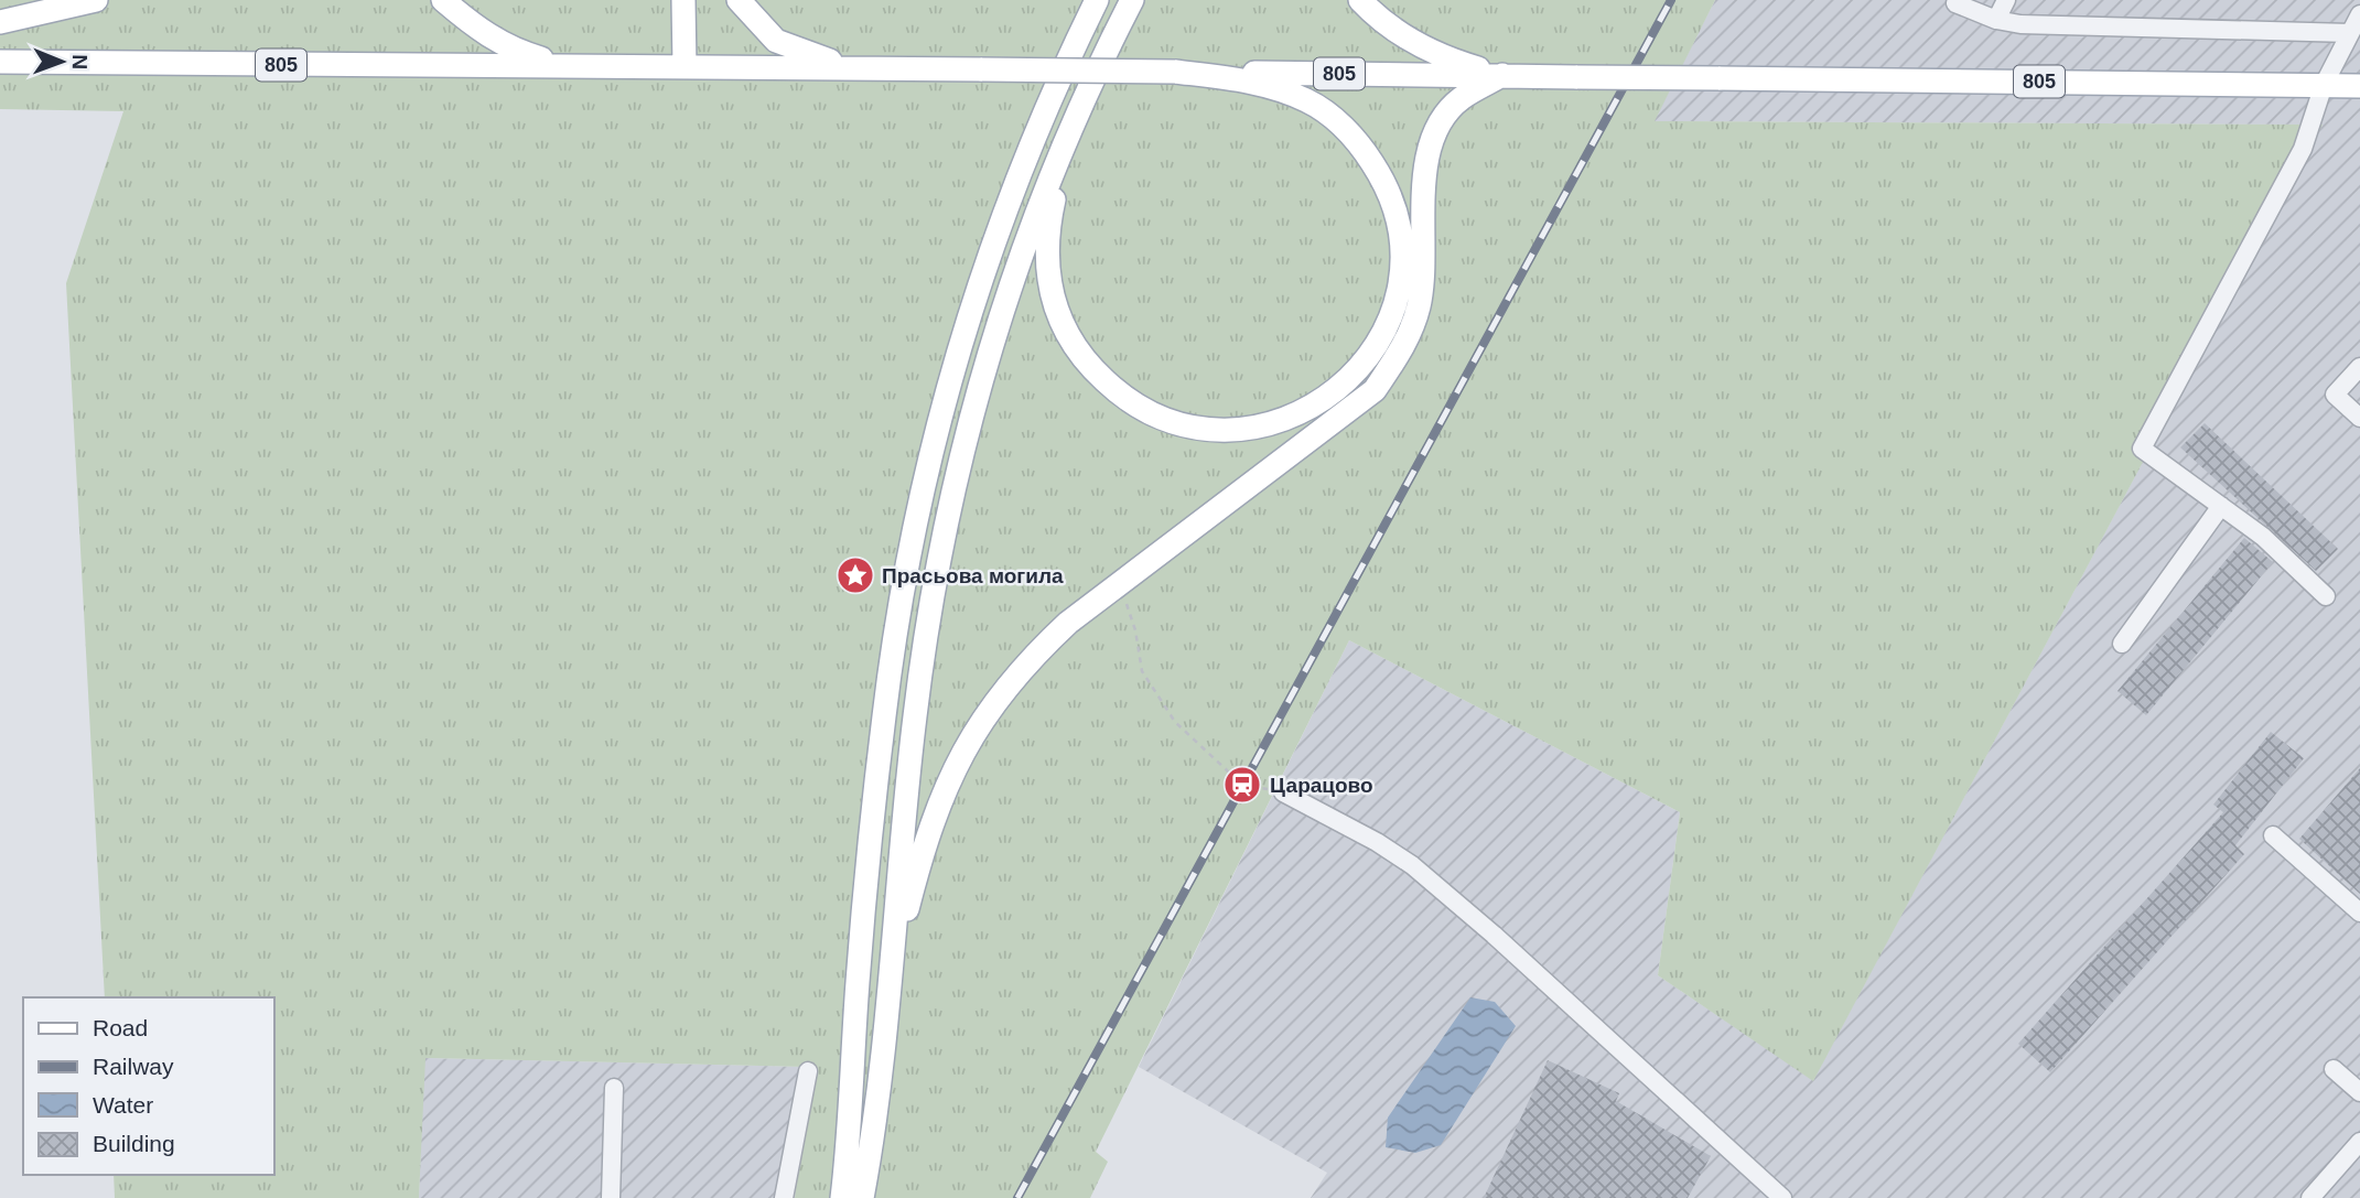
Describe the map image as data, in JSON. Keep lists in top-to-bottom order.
{
  "streets": {
    "main road": ["805"]
  },
  "places": {
    "place": ["Прасьова могила"],
    "station": ["Царацово"]
  },
  "legend": [
    "Road",
    "Railway",
    "Water",
    "Building"
  ],
  "north": "right"
}
